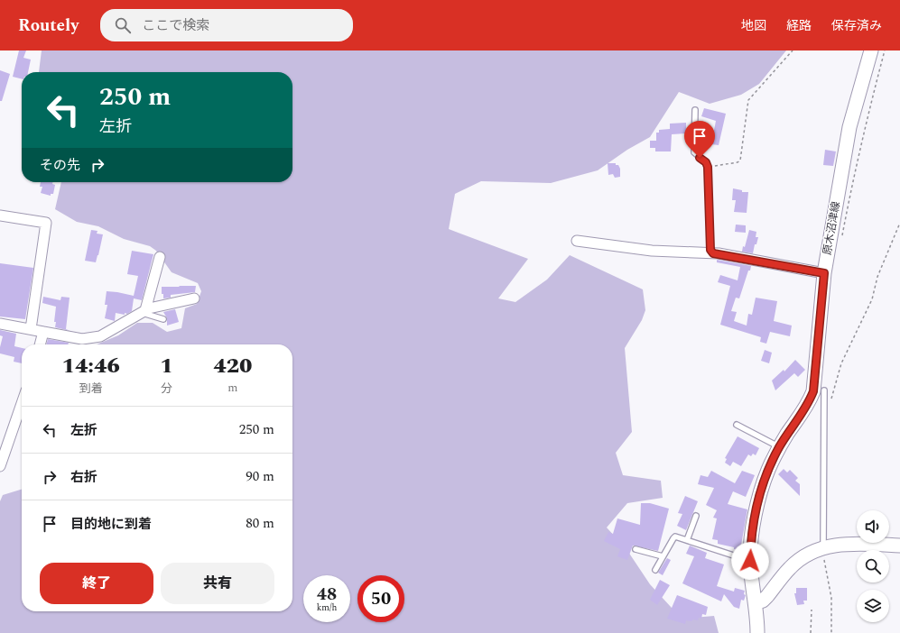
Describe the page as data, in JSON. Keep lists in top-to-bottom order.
{
  "streets": {
    "main road": ["原木沼津線"]
  },
  "page": {
    "header": "Routely",
    "search": "ここで検索",
    "nav": ["地図", "経路", "保存済み"],
    "turn": ["250 m", "左折"],
    "then": "その先",
    "eta": [
      "14:46",
      "到着",
      "1",
      "分",
      "420",
      "m"
    ],
    "list": [
      {
        "name": "左折",
        "value": "250 m"
      },
      {
        "name": "右折",
        "value": "90 m"
      },
      {
        "name": "目的地に到着",
        "value": "80 m"
      }
    ],
    "buttons": ["終了", "共有"],
    "speed": "48 km/h",
    "limit": "50"
  }
}
